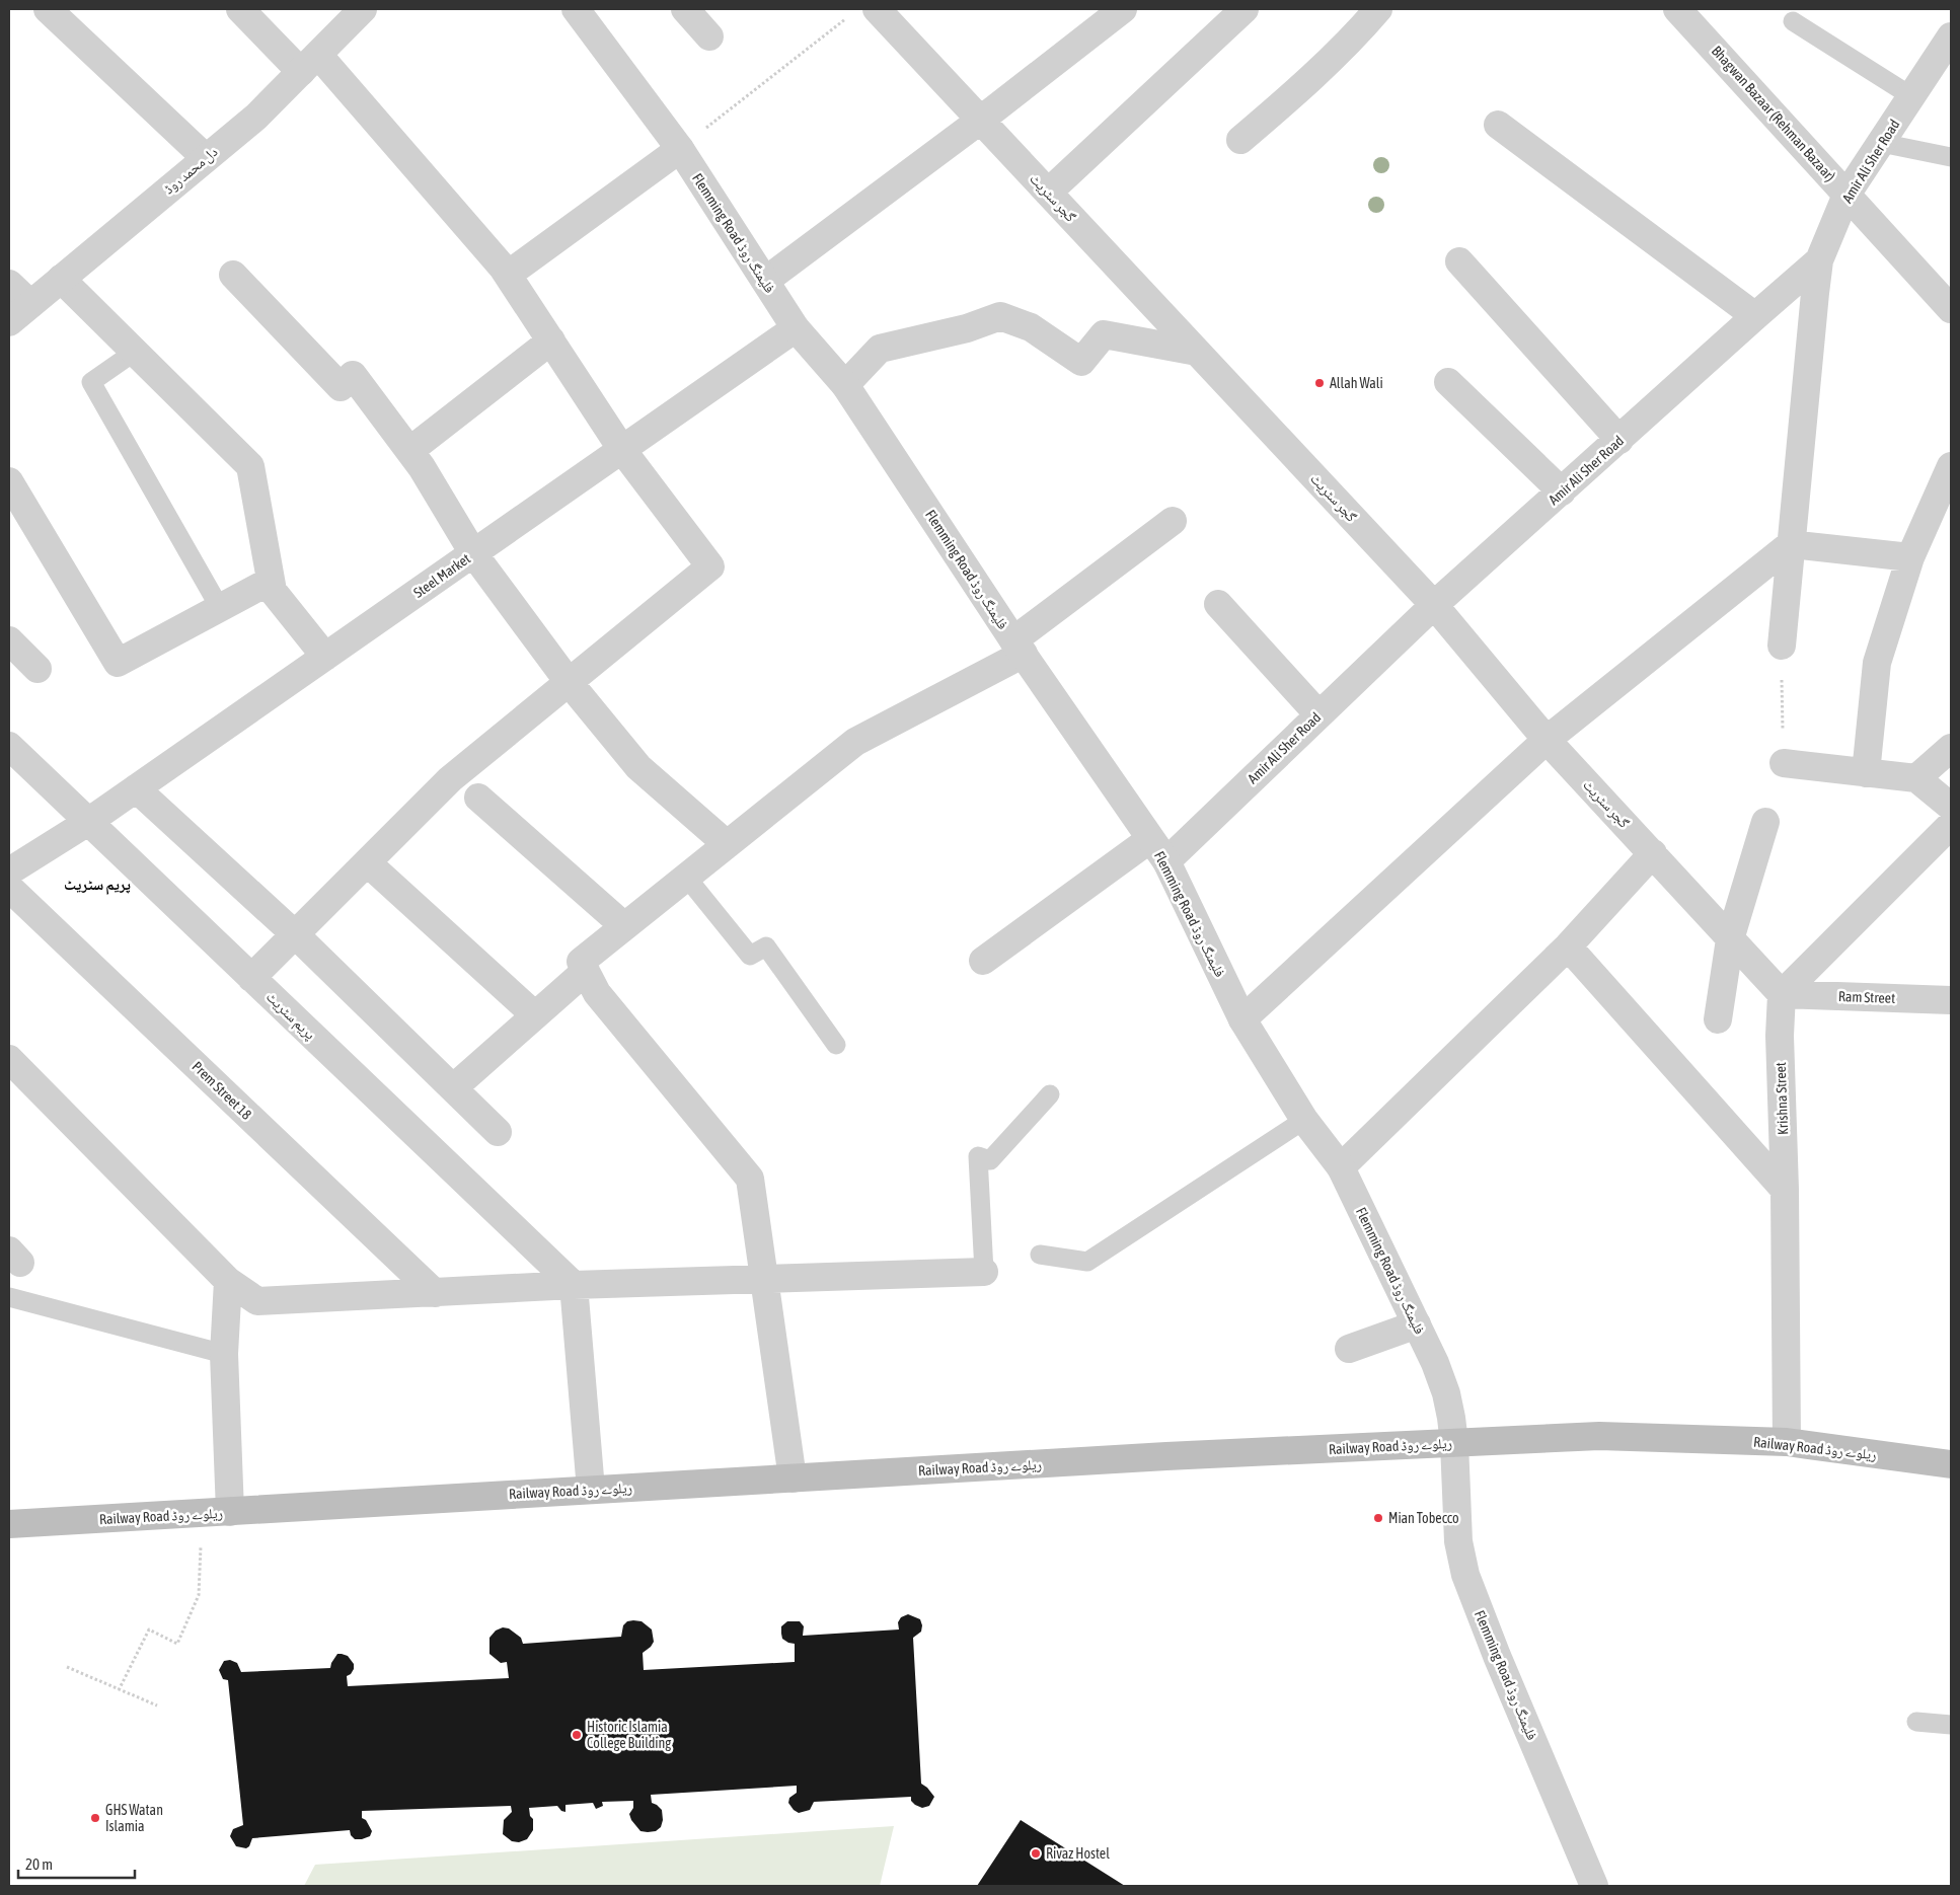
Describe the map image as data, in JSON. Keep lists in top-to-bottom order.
{
  "streets": {
    "main road": ["Railway Road ریلوے روڈ"],
    "street": [
      "Bhagwan Bazaar (Rehman Bazaar)",
      "Amir Ali Sher Road",
      "دل محمد روڈ",
      "گجر سٹریٹ",
      "Flemming Road فلیمنگ روڈ",
      "Steel Market",
      "Ram Street",
      "پریم سٹریٹ",
      "Prem Street 18",
      "Krishna Street"
    ]
  },
  "crossings": [
    ["Bhagwan Bazaar (Rehman Bazaar)", "Amir Ali Sher Road"],
    ["Amir Ali Sher Road", "گجر سٹریٹ"],
    ["Amir Ali Sher Road", "Flemming Road فلیمنگ روڈ"],
    ["گجر سٹریٹ", "Ram Street"],
    ["گجر سٹریٹ", "Krishna Street"],
    ["Flemming Road فلیمنگ روڈ", "Steel Market"],
    ["Flemming Road فلیمنگ روڈ", "Railway Road ریلوے روڈ"],
    ["Steel Market", "پریم سٹریٹ"],
    ["Ram Street", "Krishna Street"],
    ["Krishna Street", "Railway Road ریلوے روڈ"]
  ],
  "districts": ["پریم سٹریٹ"],
  "places": [
    "Allah Wali",
    "Mian Tobecco",
    "Historic Islamia College Building",
    "GHS Watan Islamia",
    "Rivaz Hostel"
  ],
  "scale_bar": "20 m"
}
